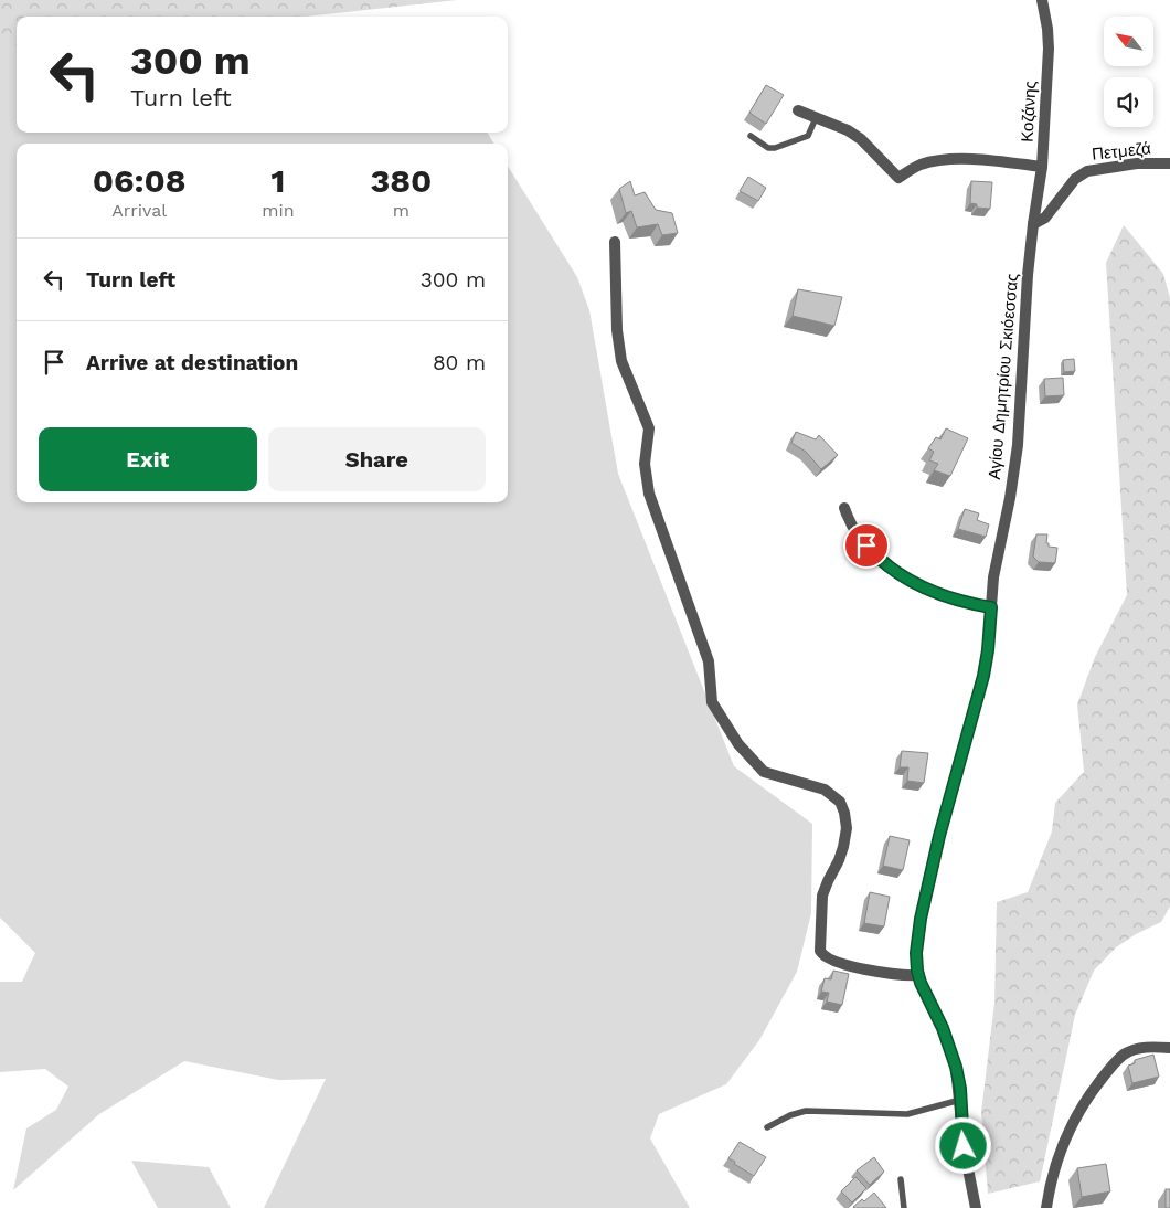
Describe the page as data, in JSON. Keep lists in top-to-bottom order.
{
  "streets": {
    "street": ["Κοζάνης", "Πετμεζά", "Αγίου Δημητρίου Σκιόεσσας"]
  },
  "crossings": [
    ["Κοζάνης", "Πετμεζά"],
    ["Κοζάνης", "Αγίου Δημητρίου Σκιόεσσας"],
    ["Πετμεζά", "Αγίου Δημητρίου Σκιόεσσας"]
  ],
  "north": "top left",
  "page": {
    "turn": ["300 m", "Turn left"],
    "eta": [
      "06:08",
      "Arrival",
      "1",
      "min",
      "380",
      "m"
    ],
    "list": [
      {
        "name": "Turn left",
        "value": "300 m"
      },
      {
        "name": "Arrive at destination",
        "value": "80 m"
      }
    ],
    "buttons": ["Exit", "Share"]
  }
}
